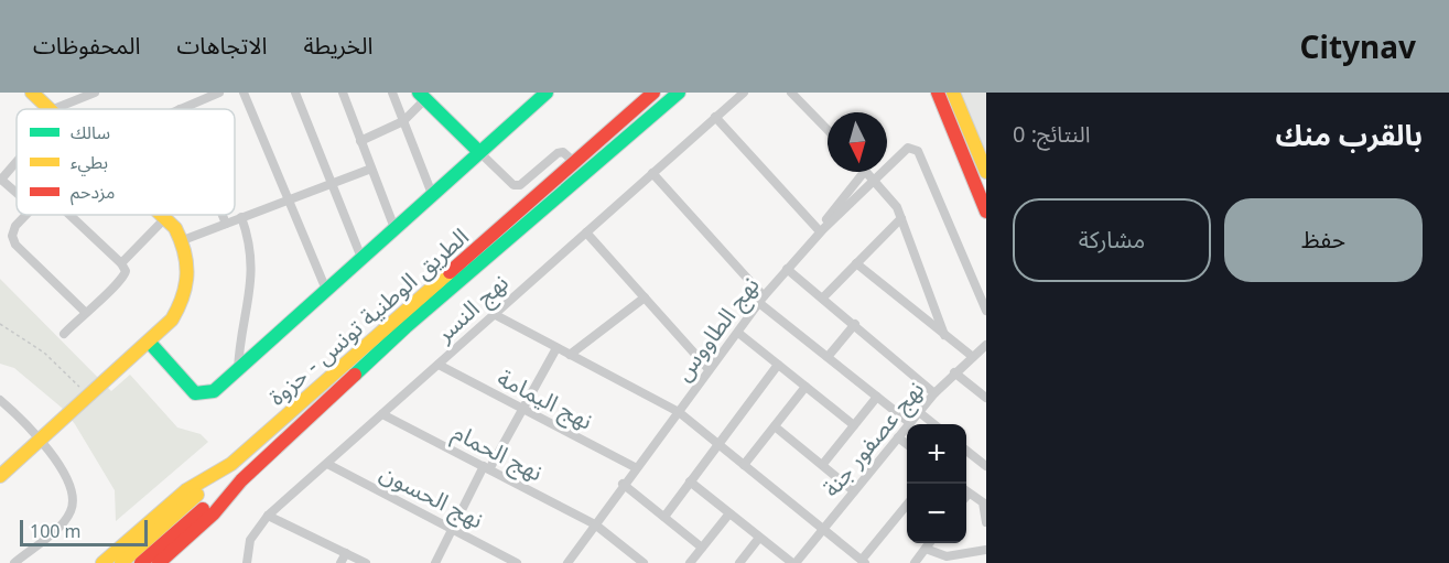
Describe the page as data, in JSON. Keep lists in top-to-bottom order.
{
  "streets": {
    "main road": ["الطريق الوطنية تونس - حزوة"],
    "street": [
      "نهج النسر",
      "نهج الطاووس",
      "نهج اليمامة",
      "نهج عصفور جنة",
      "نهج الحمام",
      "نهج الحسون"
    ]
  },
  "crossings": [
    ["نهج النسر", "نهج اليمامة"],
    ["نهج النسر", "نهج الحمام"],
    ["نهج النسر", "نهج الحسون"],
    ["نهج الطاووس", "نهج اليمامة"],
    ["نهج الطاووس", "نهج الحمام"]
  ],
  "legend": ["سالك", "بطيء", "مزدحم"],
  "scale_bar": "100 m",
  "north": "bottom",
  "page": {
    "header": "Citynav",
    "nav": ["الخريطة", "الاتجاهات", "المحفوظات"],
    "heading": ["بالقرب منك", "النتائج: 0"],
    "buttons": ["حفظ", "مشاركة"],
    "map_buttons": ["+", "−"],
    "scale": "100 m"
  }
}
